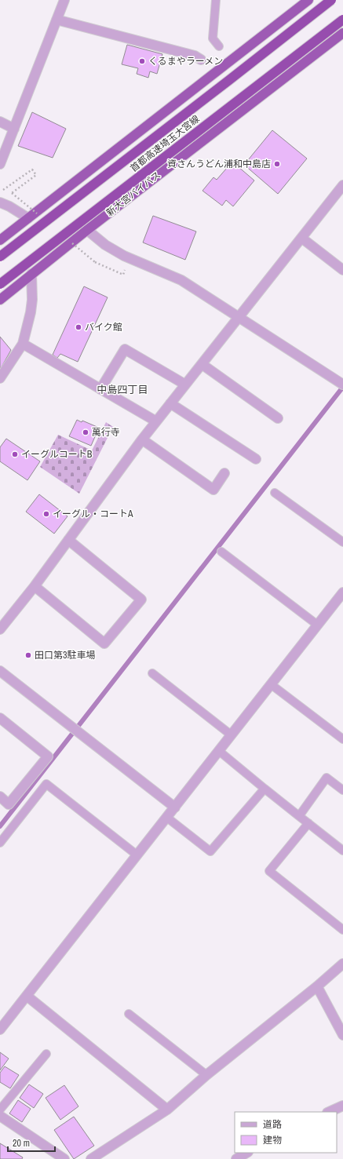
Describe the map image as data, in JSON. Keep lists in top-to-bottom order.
{
  "streets": {
    "highway": ["首都高速埼玉大宮線", "新大宮バイパス"]
  },
  "districts": ["中島四丁目"],
  "places": [
    "くるまやラーメン",
    "資さんうどん浦和中島店",
    "バイク館",
    "萬行寺",
    "イーグルコートB",
    "イーグル・コートA",
    "田口第3駐車場"
  ],
  "legend": ["道路", "建物"],
  "scale_bar": "20 m"
}
